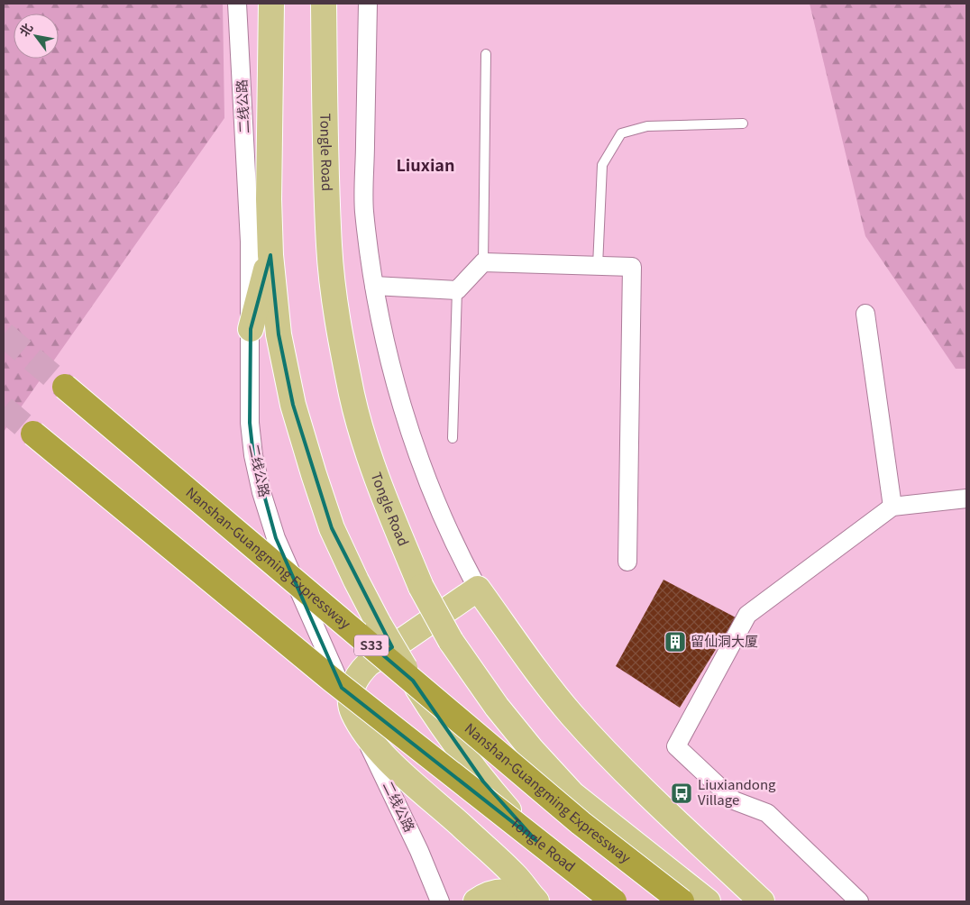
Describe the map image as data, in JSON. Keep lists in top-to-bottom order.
{
  "streets": {
    "highway": ["Nanshan-Guangming Expressway", "S33"],
    "main road": ["Tongle Road"],
    "street": ["二线公路"]
  },
  "districts": ["Liuxian"],
  "places": {
    "building": ["留仙洞大厦"],
    "bus stop": ["Liuxiandong Village"]
  },
  "north": "top left"
}
